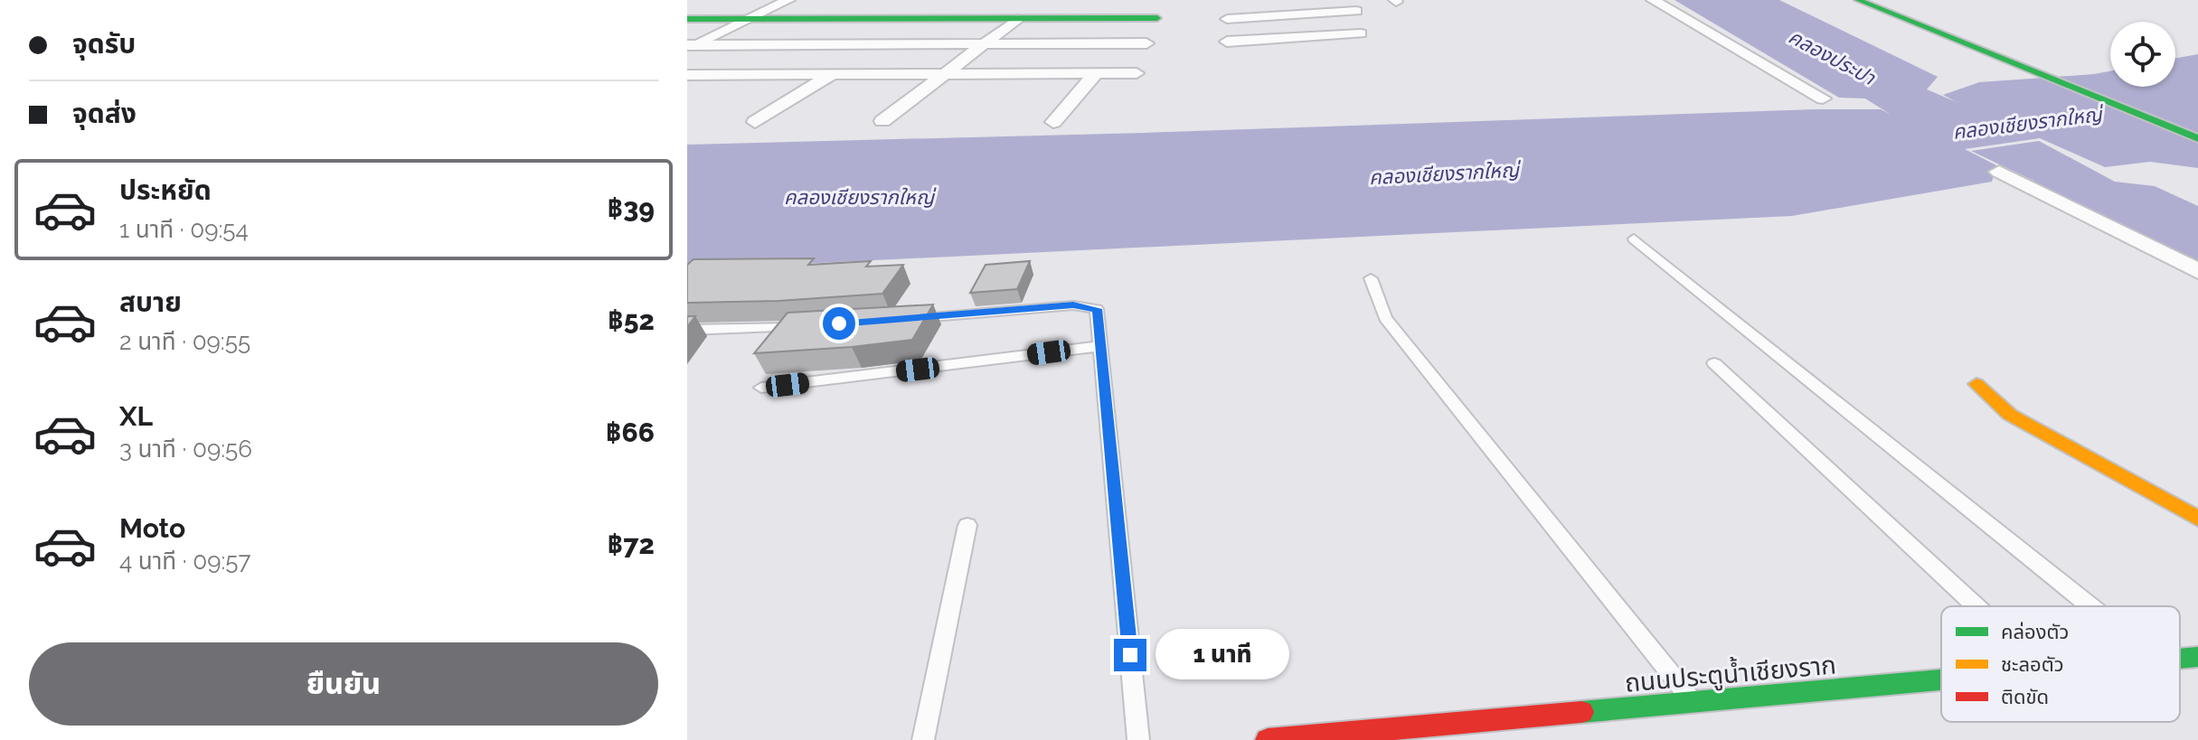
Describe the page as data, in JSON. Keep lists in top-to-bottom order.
{
  "streets": {
    "main road": ["ถนนประตูน้ำเชียงราก"]
  },
  "water": ["คลองประปา", "คลองเชียงรากใหญ่"],
  "legend": ["คล่องตัว", "ชะลอตัว", "ติดขัด"],
  "page": {
    "banner": ["จุดรับ", "จุดส่ง"],
    "list": [
      {
        "name": "ประหยัด",
        "note": "1 นาที · 09:54",
        "value": "฿39"
      },
      {
        "name": "สบาย",
        "note": "2 นาที · 09:55",
        "value": "฿52"
      },
      {
        "name": "XL",
        "note": "3 นาที · 09:56",
        "value": "฿66"
      },
      {
        "name": "Moto",
        "note": "4 นาที · 09:57",
        "value": "฿72"
      }
    ],
    "buttons": "ยืนยัน",
    "bubble": "1 นาที"
  }
}
